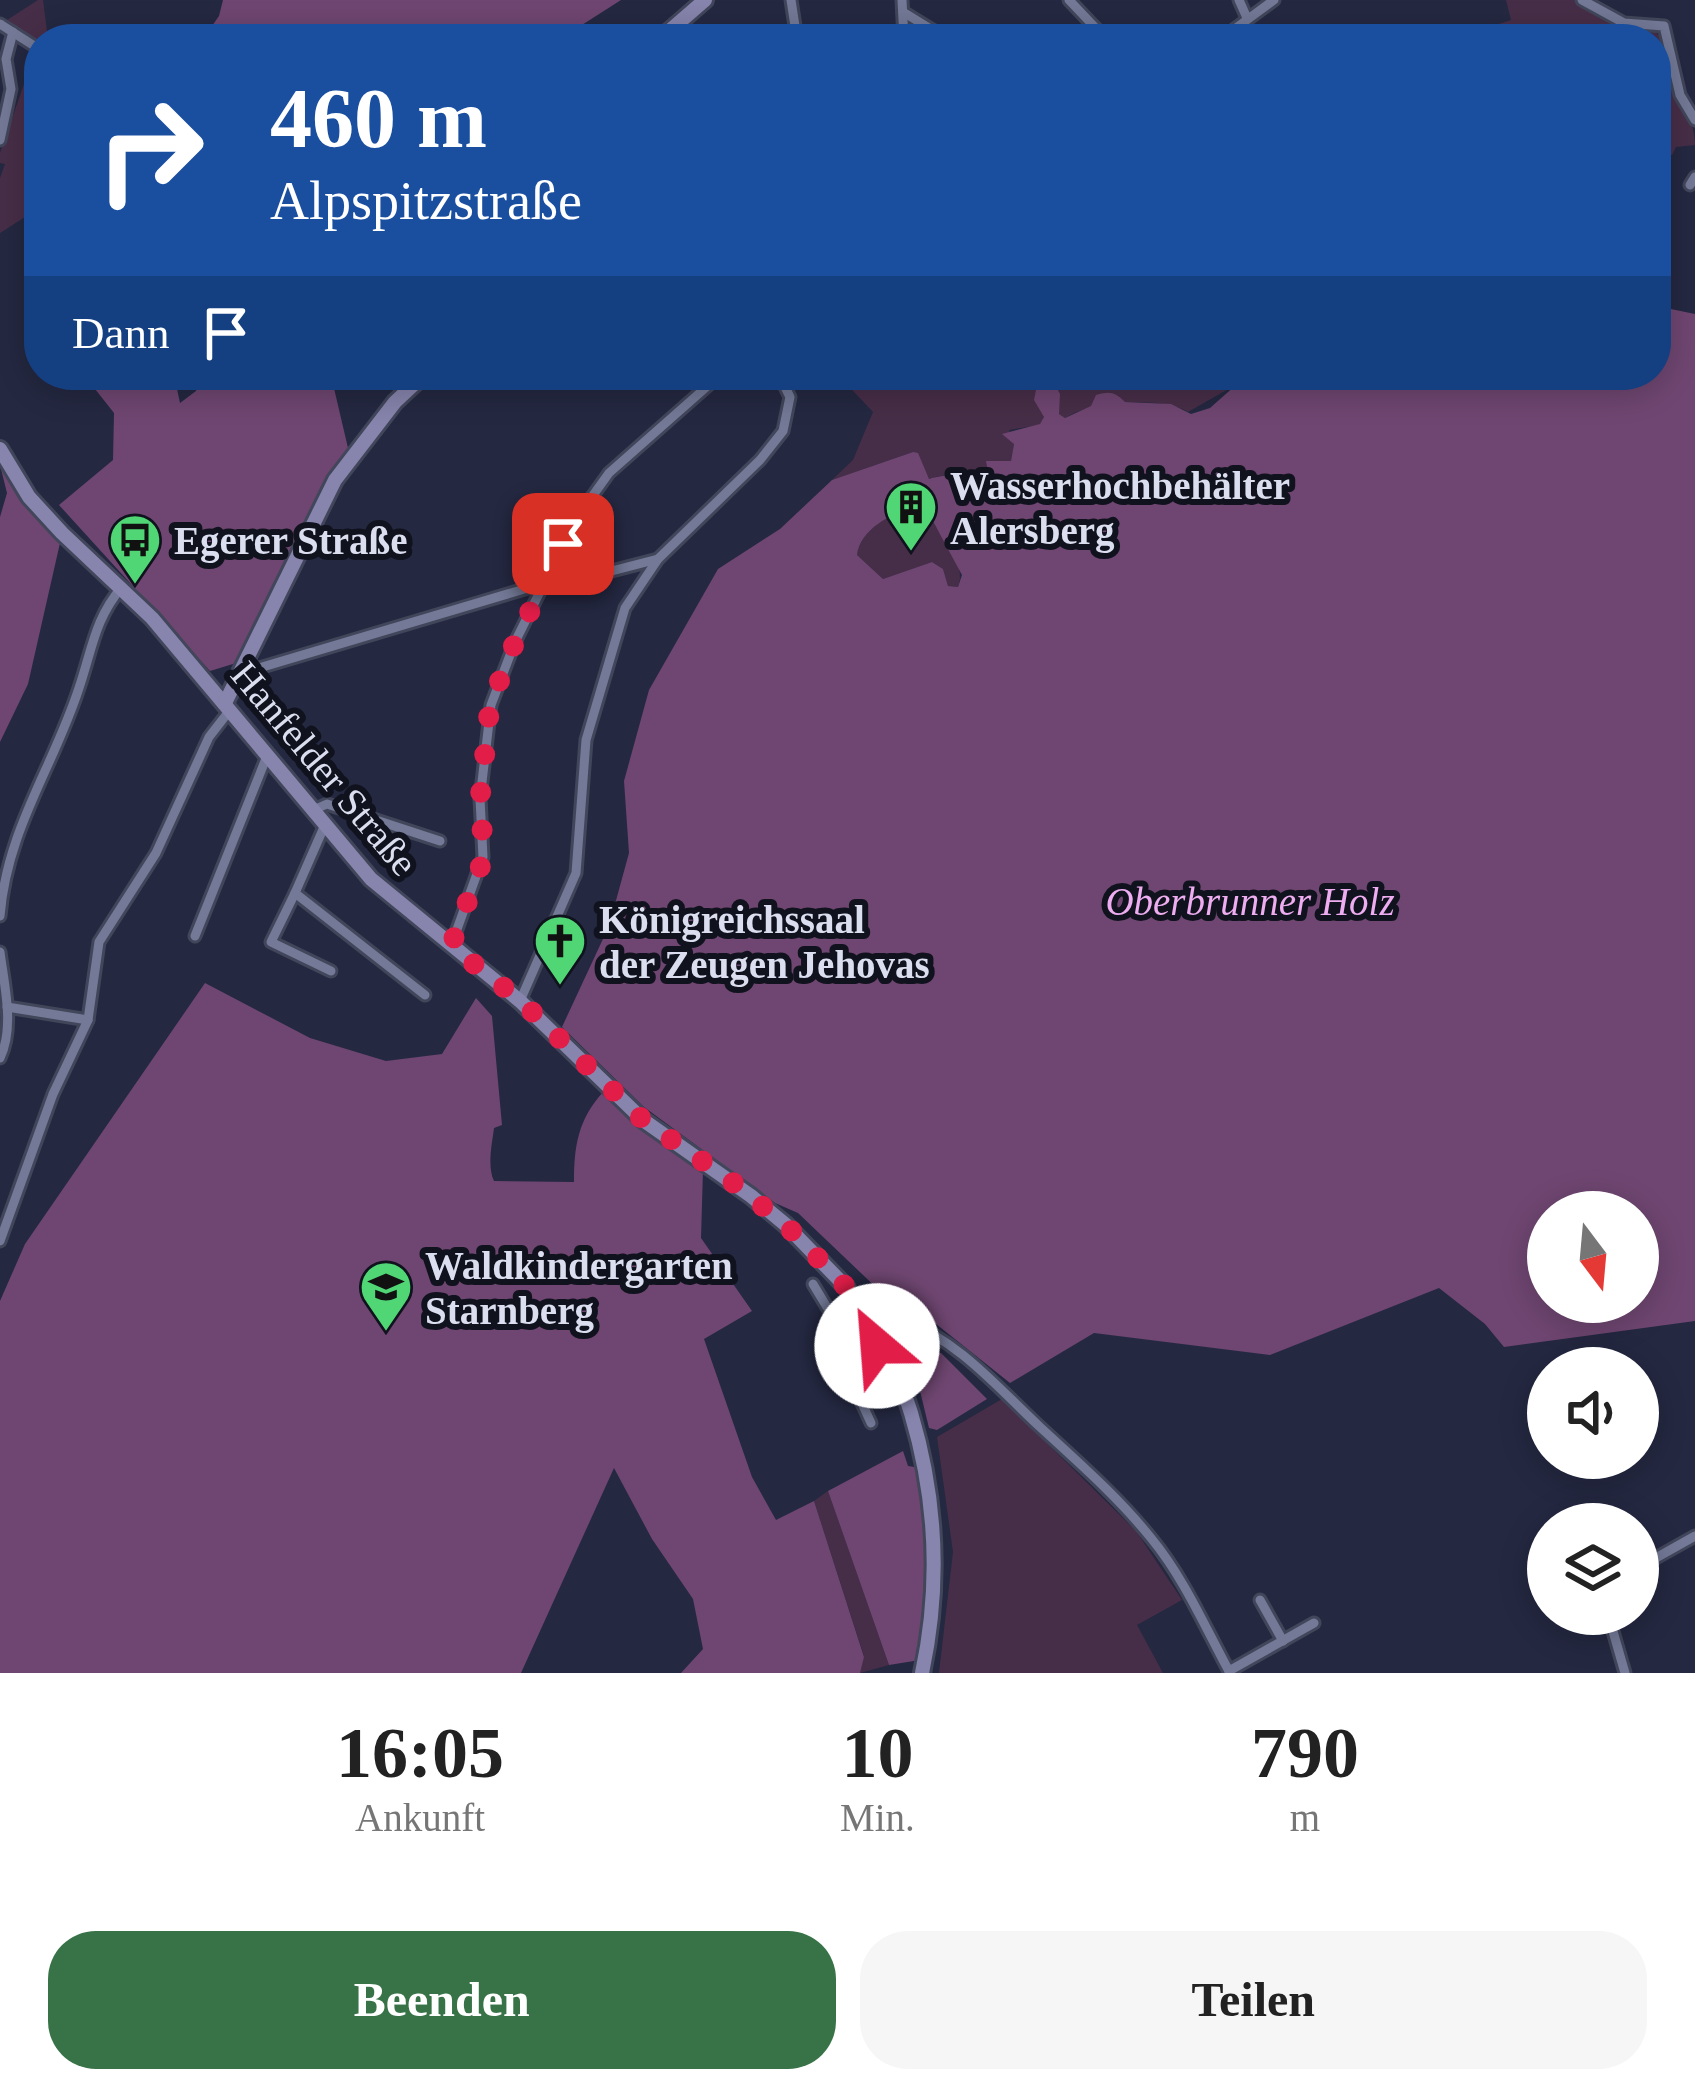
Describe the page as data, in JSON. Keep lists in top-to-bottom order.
{
  "streets": {
    "street": ["Hanfelder Straße"]
  },
  "parks": ["Oberbrunner Holz"],
  "places": {
    "building": ["Wasserhochbehälter Alersberg"],
    "bus stop": ["Egerer Straße"],
    "church": ["Königreichssaal der Zeugen Jehovas"],
    "school or university": ["Waldkindergarten Starnberg"]
  },
  "north": "bottom",
  "page": {
    "turn": ["460 m", "Alpspitzstraße"],
    "then": "Dann",
    "eta": [
      "16:05",
      "Ankunft",
      "10",
      "Min.",
      "790",
      "m"
    ],
    "buttons": ["Beenden", "Teilen"]
  }
}
